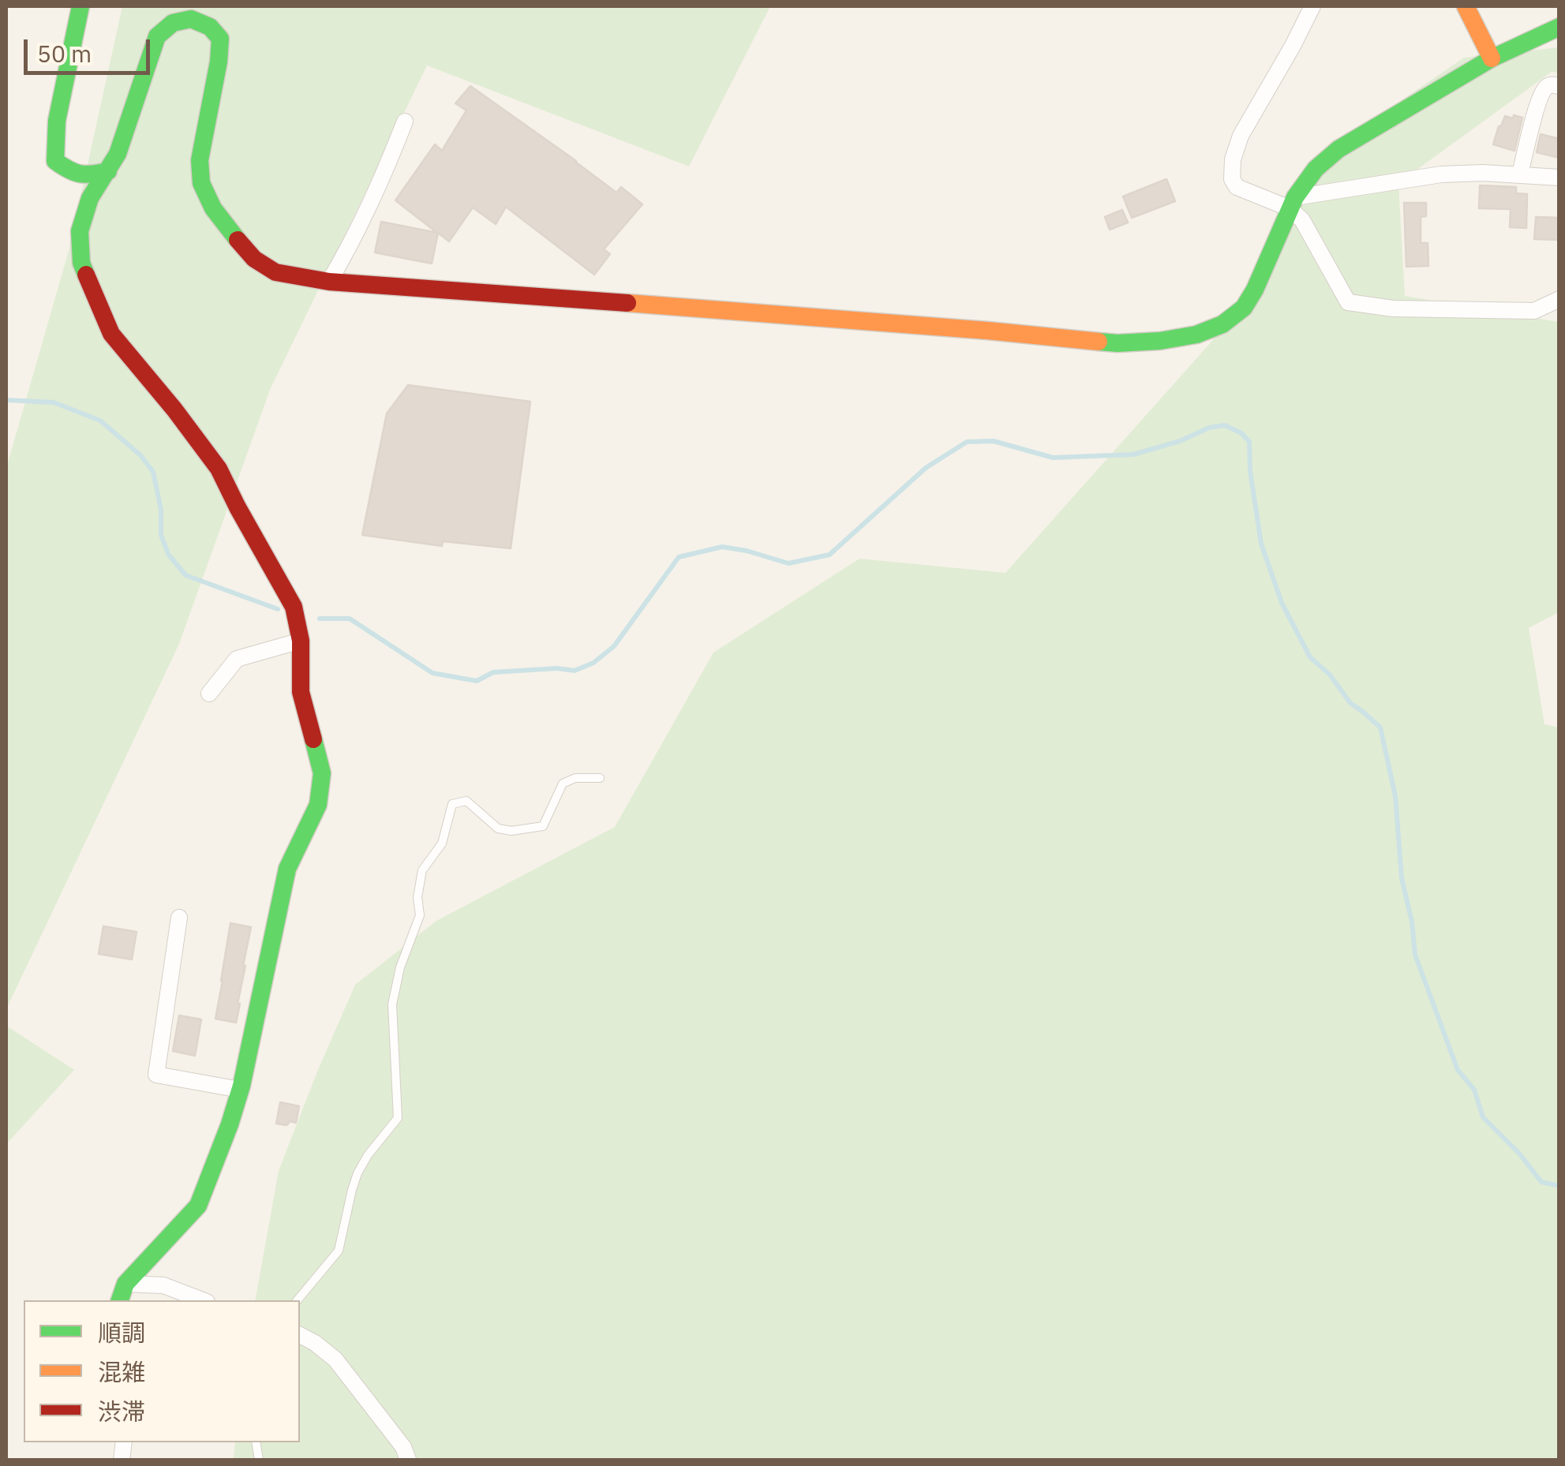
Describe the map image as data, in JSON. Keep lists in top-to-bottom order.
{
  "legend": ["順調", "混雑", "渋滞"],
  "scale_bar": "50 m"
}
